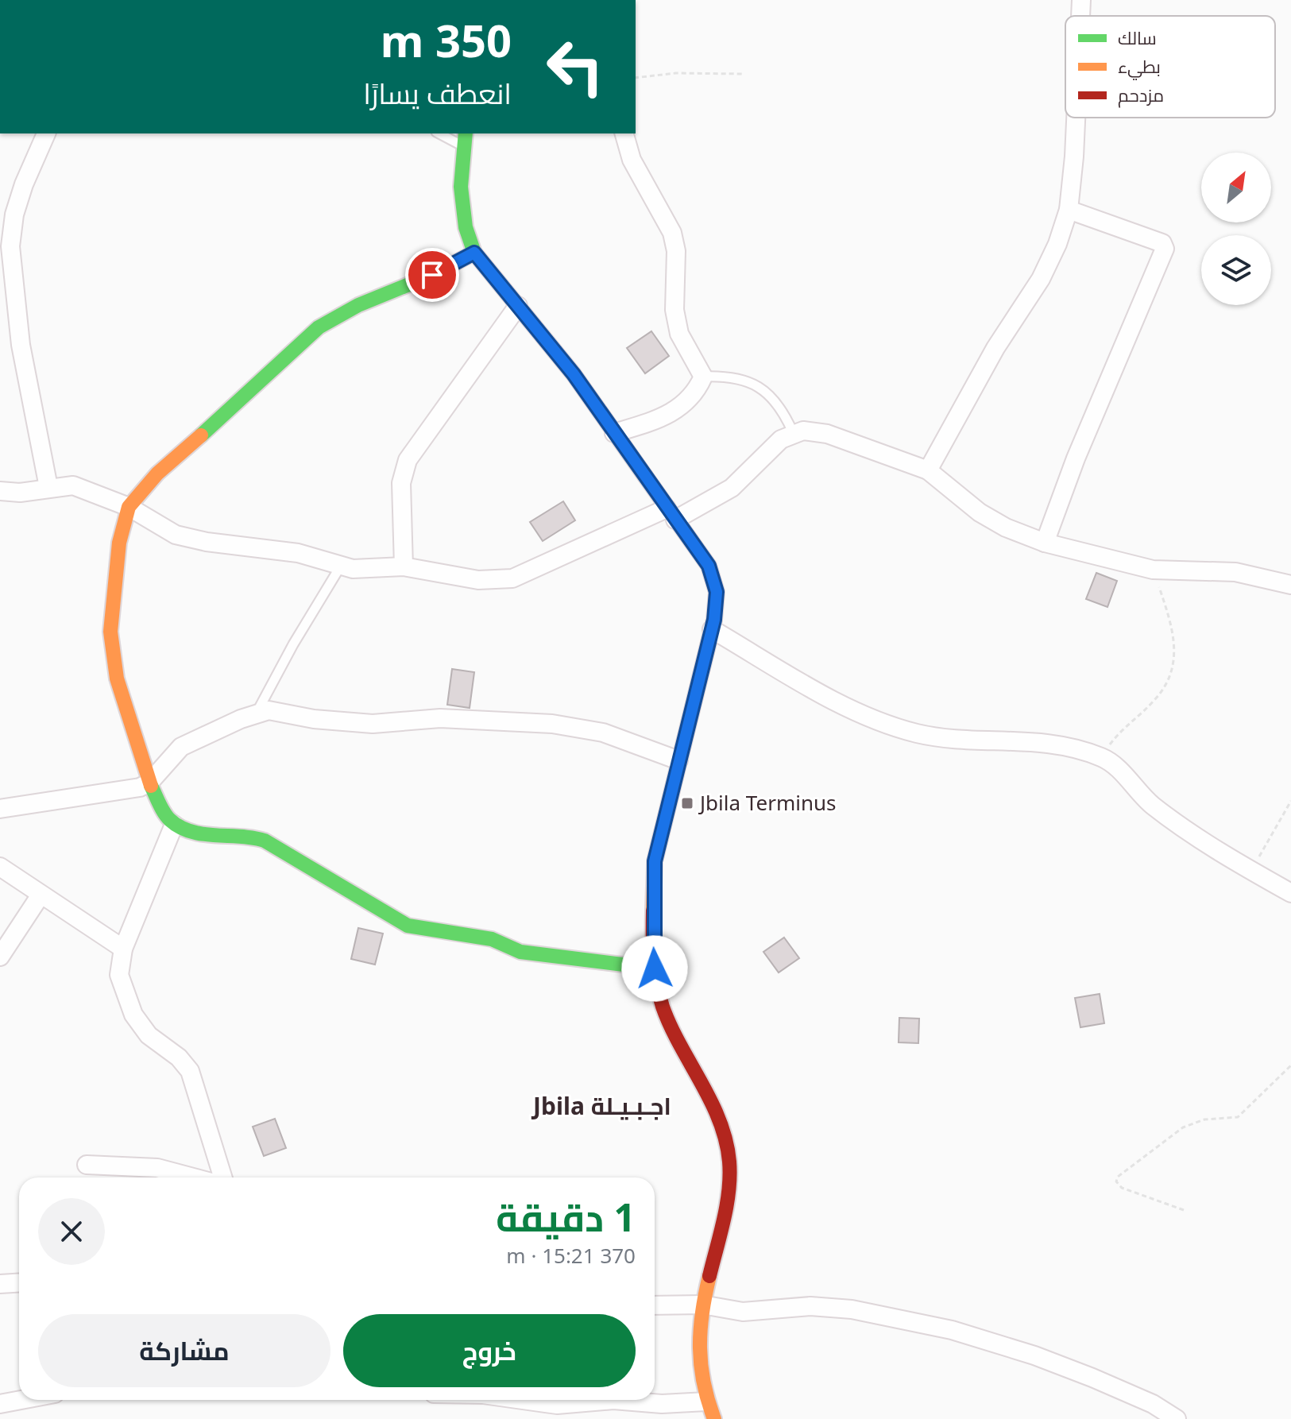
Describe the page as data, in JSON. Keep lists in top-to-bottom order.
{
  "districts": ["Jbila اجـبـيـلة"],
  "places": {
    "transit": ["Jbila Terminus"]
  },
  "legend": ["سالك", "بطيء", "مزدحم"],
  "north": "top right",
  "page": {
    "turn": ["350 m", "انعطف يسارًا"],
    "heading": ["1 دقيقة", "370 m · 15:21"],
    "buttons": ["خروج", "مشاركة"]
  }
}
